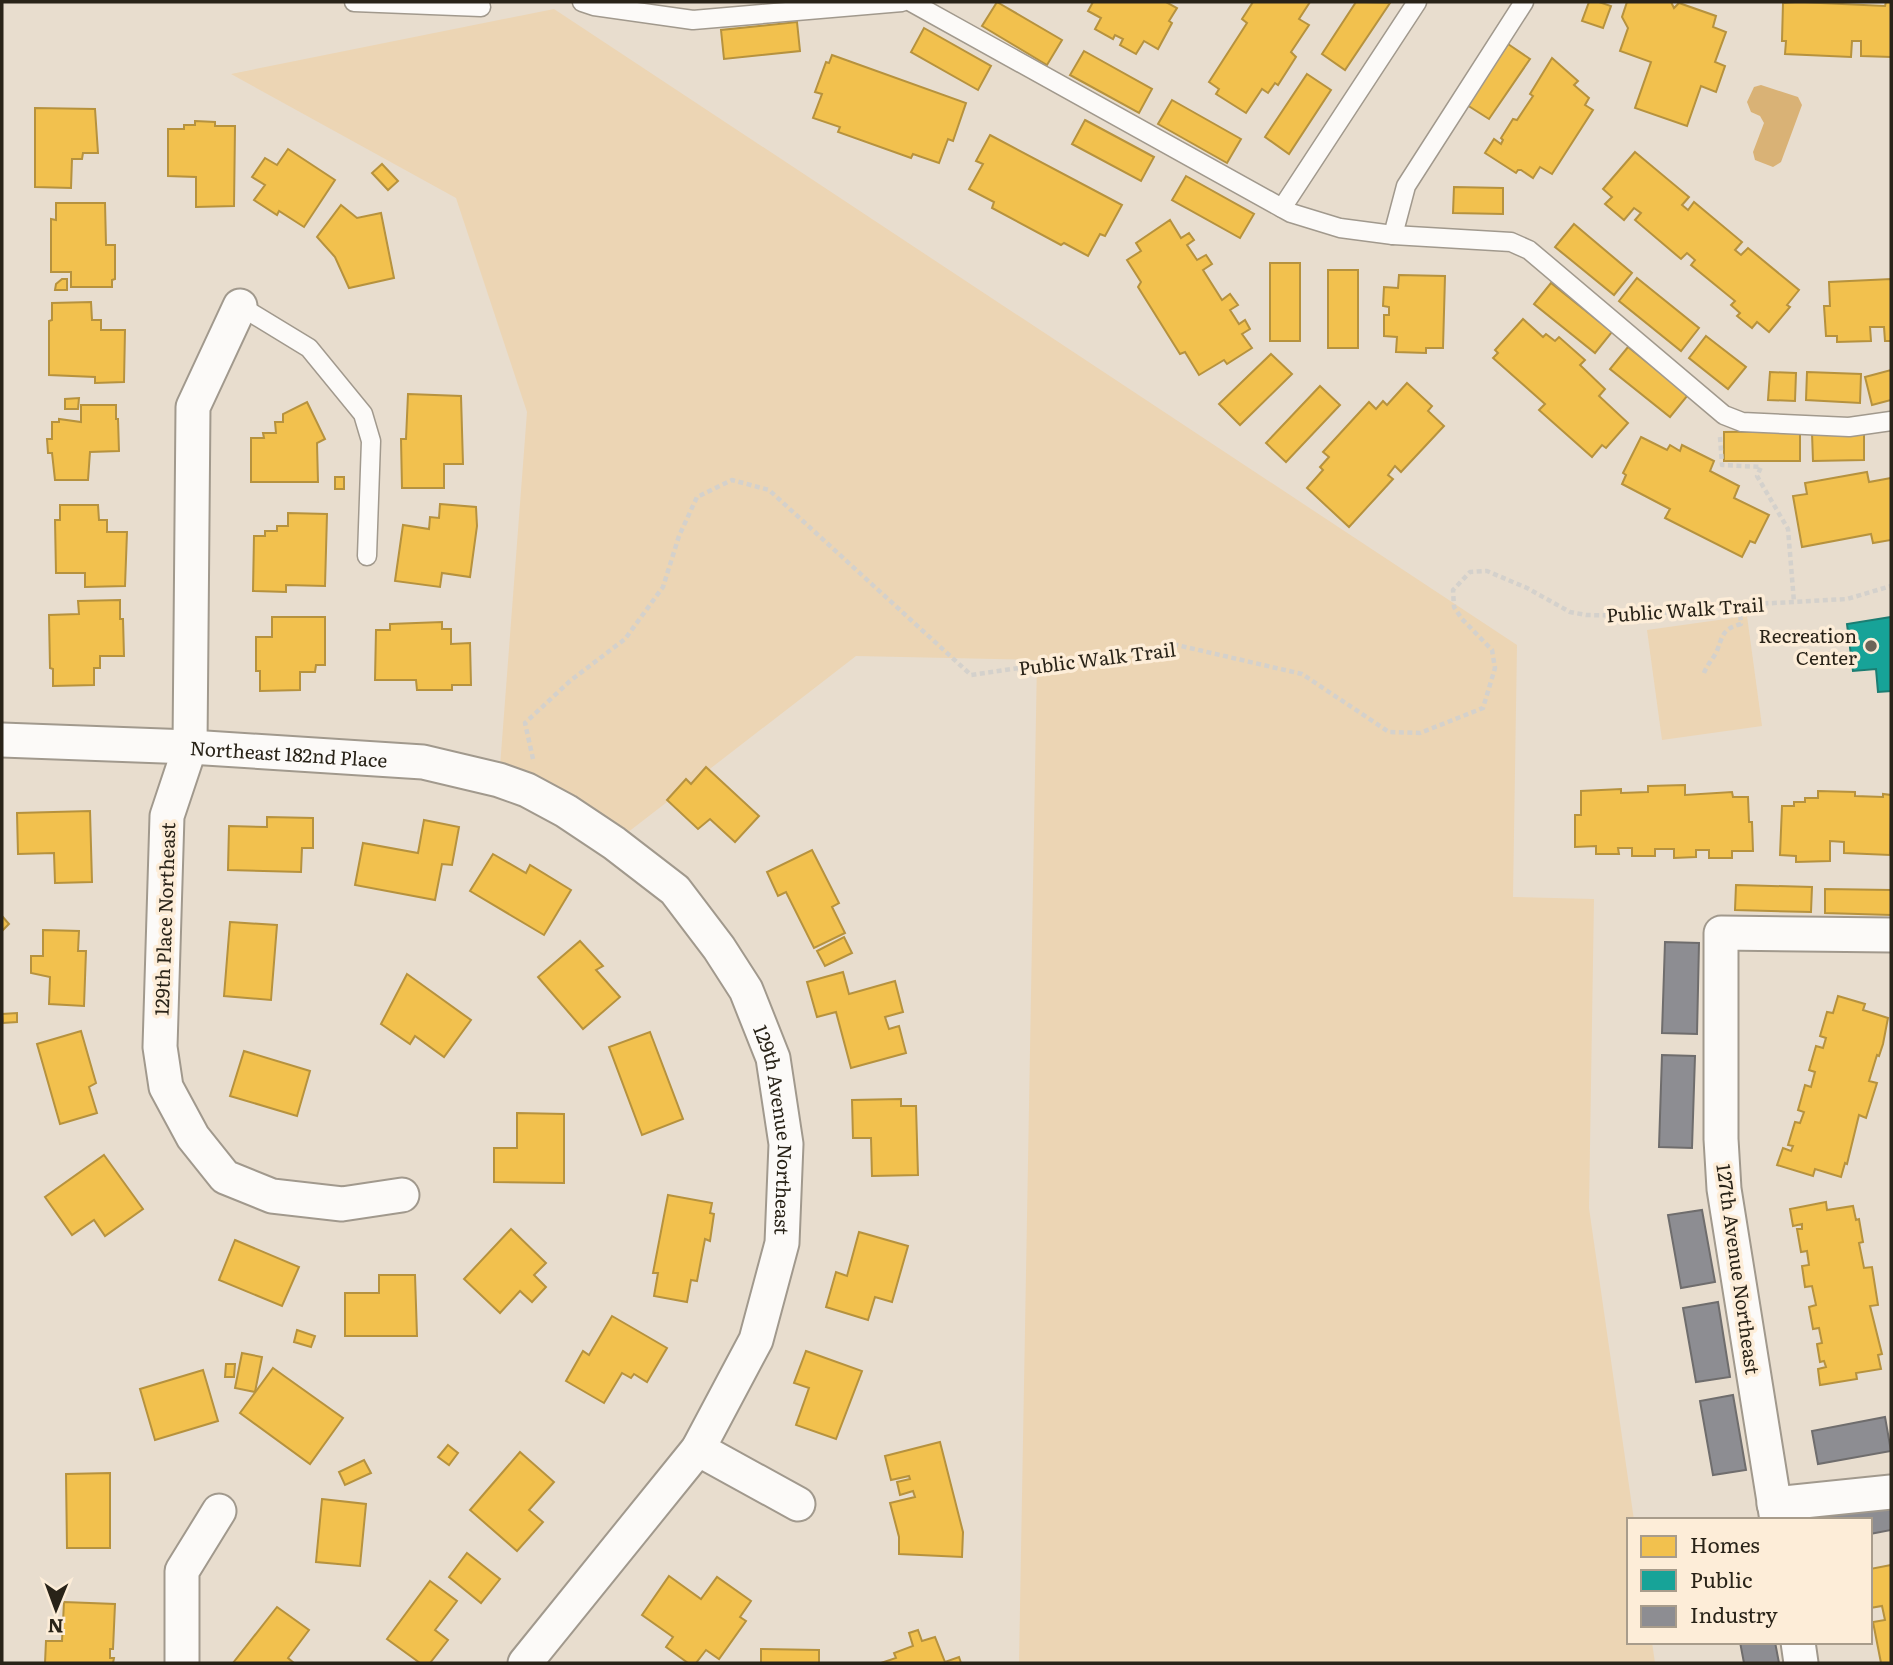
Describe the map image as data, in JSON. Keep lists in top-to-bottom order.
{
  "streets": {
    "street": [
      "Northeast 182nd Place",
      "129th Place Northeast",
      "129th Avenue Northeast",
      "127th Avenue Northeast"
    ],
    "path": ["Public Walk Trail"]
  },
  "crossings": [
    ["Public Walk Trail", "Northeast 182nd Place"],
    ["Northeast 182nd Place", "129th Place Northeast"],
    ["Northeast 182nd Place", "129th Avenue Northeast"]
  ],
  "places": ["Recreation Center"],
  "legend": ["Homes", "Public", "Industry"],
  "north": "bottom"
}
